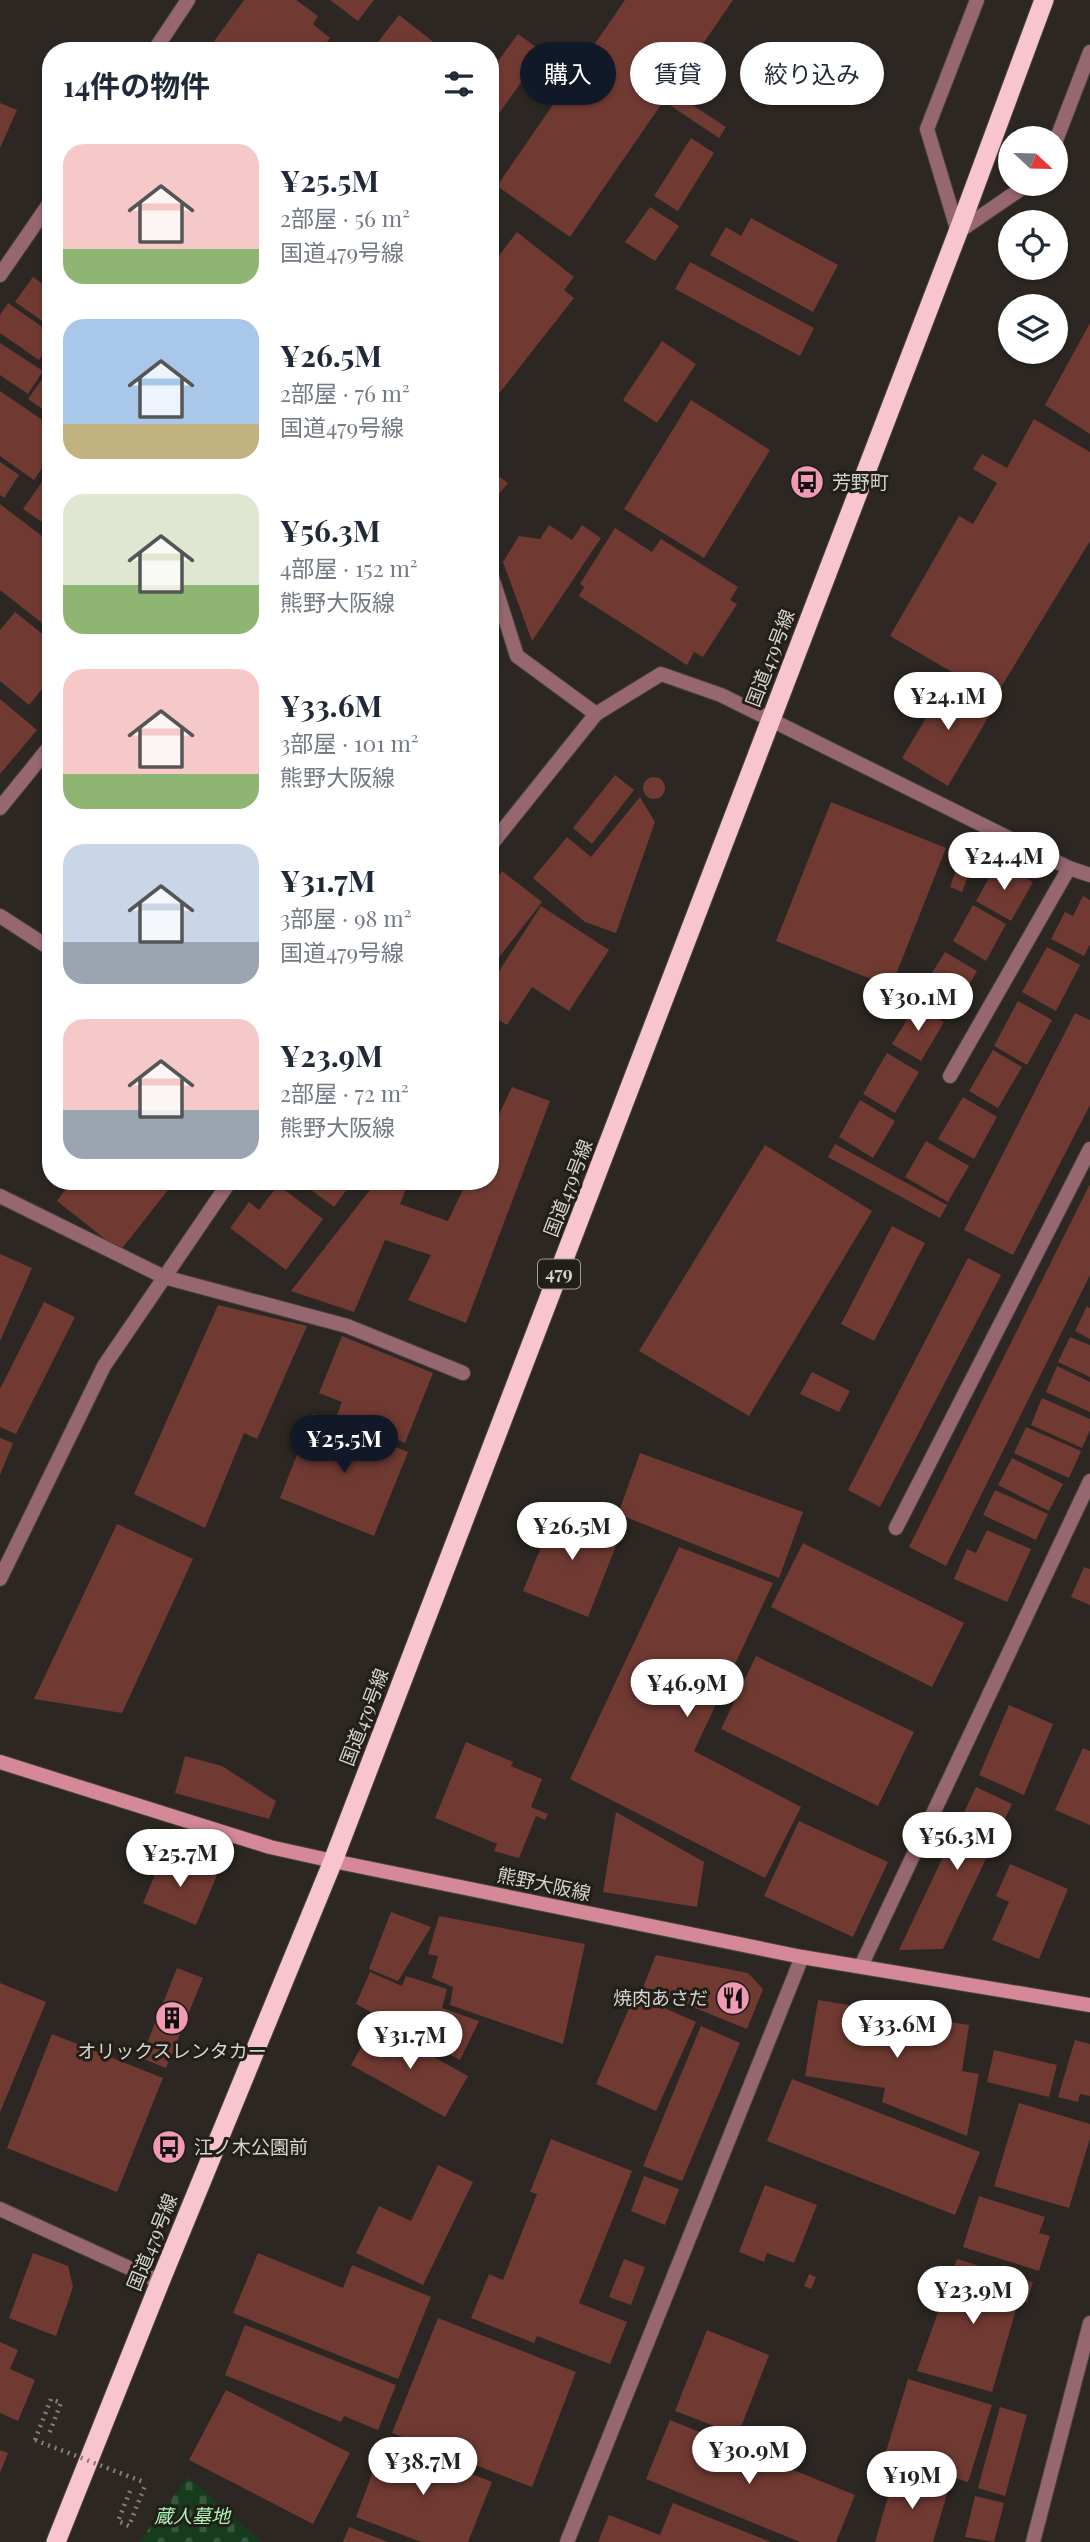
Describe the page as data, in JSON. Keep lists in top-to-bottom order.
{
  "streets": {
    "highway": ["国道479号線", "479"],
    "main road": ["熊野大阪線"]
  },
  "crossings": [
    ["国道479号線", "熊野大阪線"]
  ],
  "parks": ["蔵人墓地"],
  "places": {
    "bus stop": ["芳野町", "江ノ木公園前"],
    "restaurant": ["焼肉あさだ"],
    "building": ["オリックスレンタカー"]
  },
  "north": "right",
  "page": {
    "chip": ["購入", "賃貸", "絞り込み"],
    "heading": "14件の物件",
    "list": [
      {
        "name": "¥25.5M",
        "note": "2部屋 · 56 m² · 国道479号線"
      },
      {
        "name": "¥26.5M",
        "note": "2部屋 · 76 m² · 国道479号線"
      },
      {
        "name": "¥56.3M",
        "note": "4部屋 · 152 m² · 熊野大阪線"
      },
      {
        "name": "¥33.6M",
        "note": "3部屋 · 101 m² · 熊野大阪線"
      },
      {
        "name": "¥31.7M",
        "note": "3部屋 · 98 m² · 国道479号線"
      },
      {
        "name": "¥23.9M",
        "note": "2部屋 · 72 m² · 熊野大阪線"
      }
    ],
    "price": [
      "¥24.1M",
      "¥24.4M",
      "¥30.1M",
      "¥25.5M",
      "¥26.5M",
      "¥46.9M",
      "¥56.3M",
      "¥25.7M",
      "¥33.6M",
      "¥31.7M",
      "¥23.9M",
      "¥30.9M",
      "¥38.7M",
      "¥19M"
    ]
  }
}
